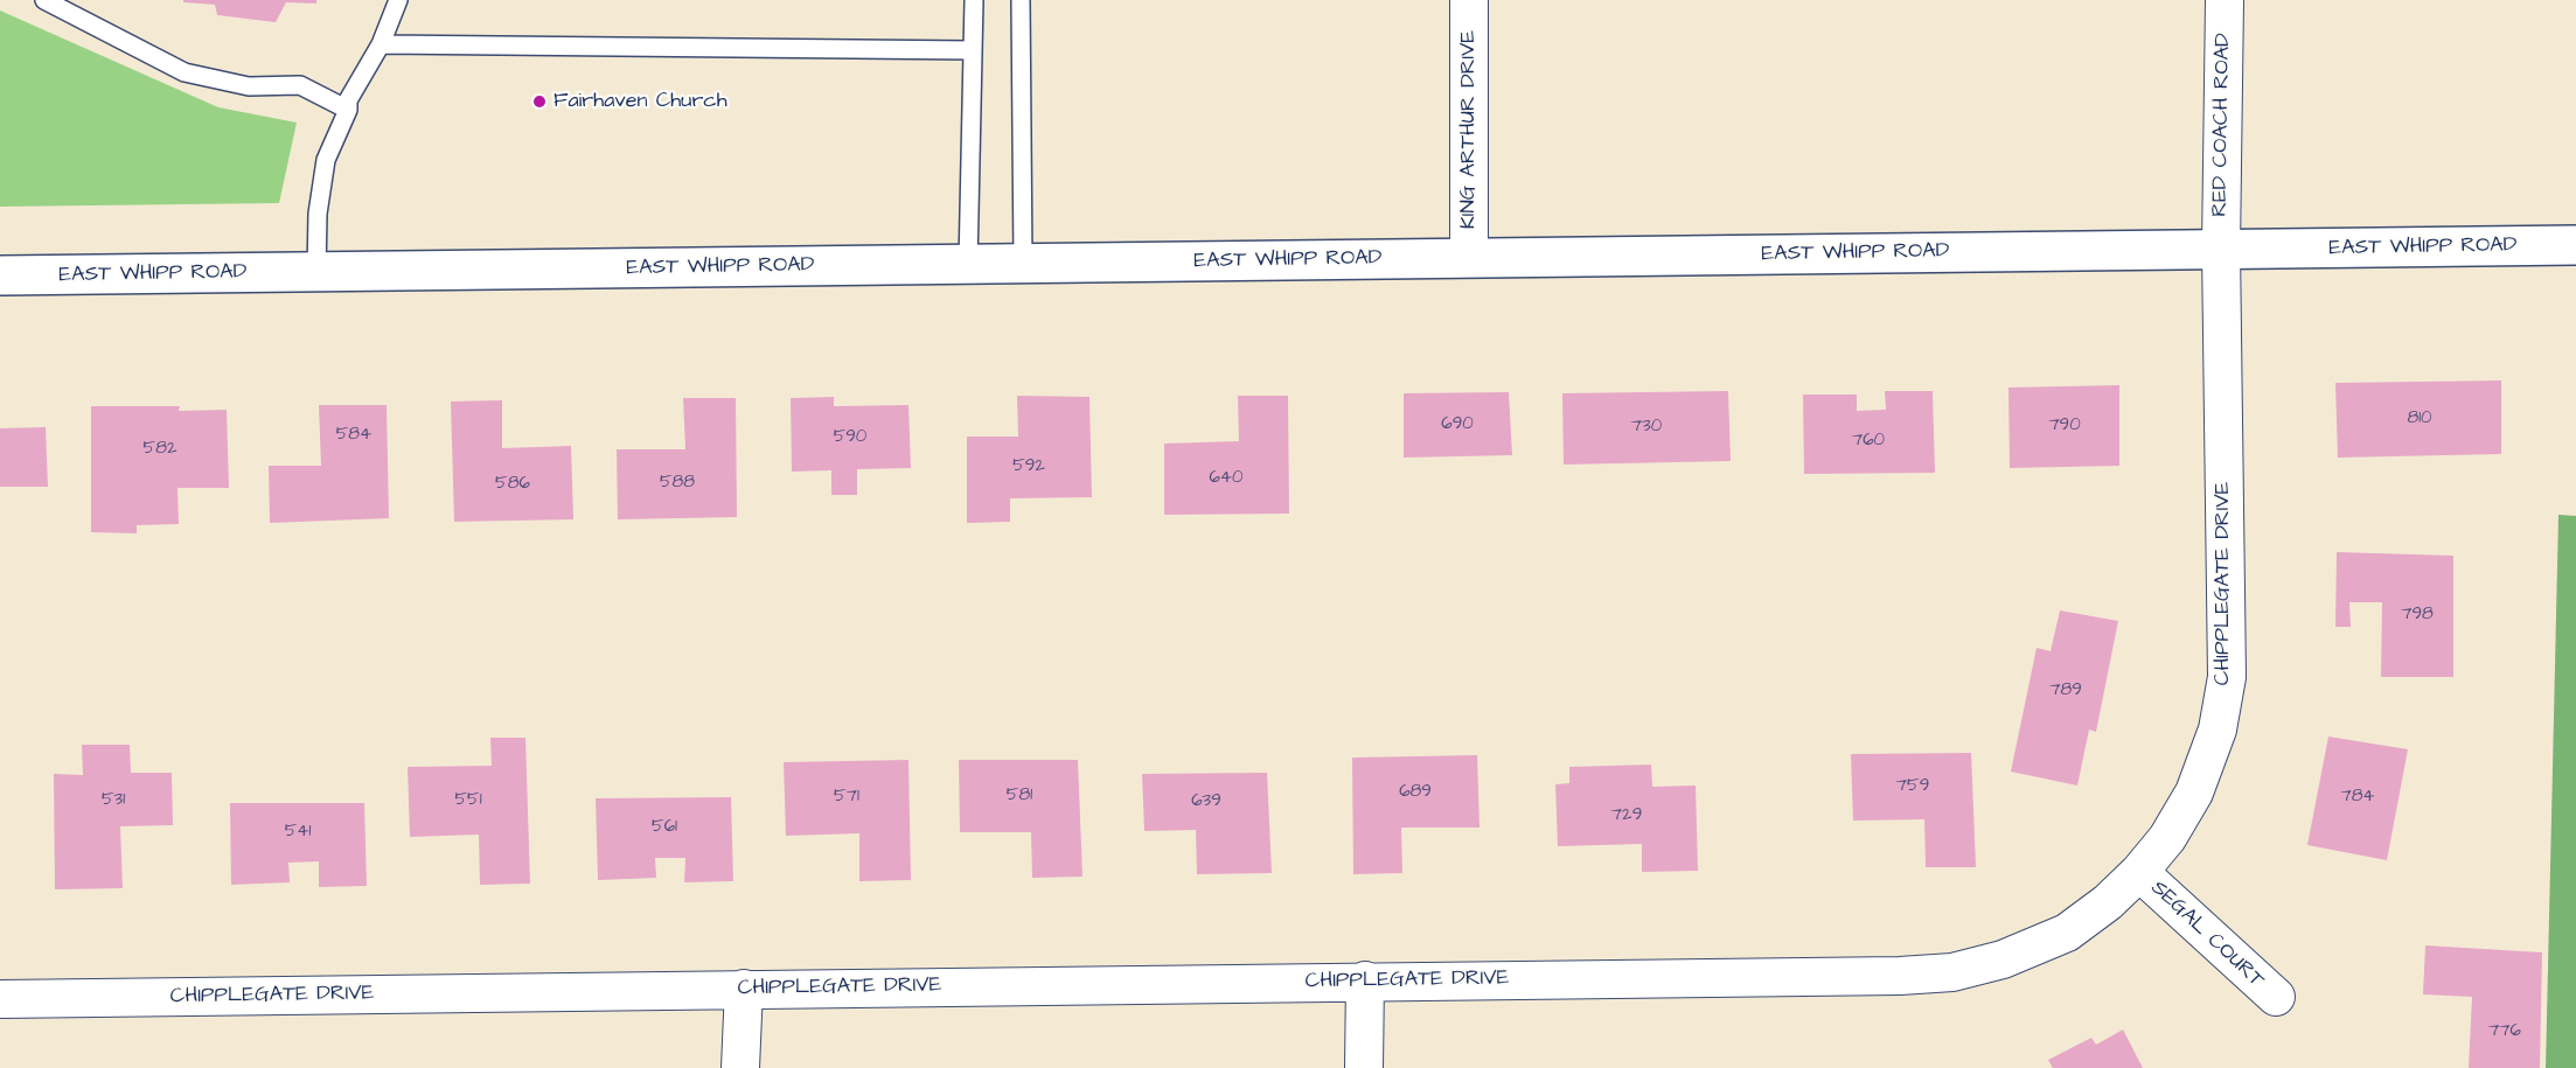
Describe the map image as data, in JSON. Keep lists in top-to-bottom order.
{
  "streets": {
    "main road": ["EAST WHIPP ROAD"],
    "street": [
      "RED COACH ROAD",
      "KING ARTHUR DRIVE",
      "CHIPPLEGATE DRIVE",
      "SEGAL COURT"
    ]
  },
  "crossings": [
    ["RED COACH ROAD", "EAST WHIPP ROAD"],
    ["RED COACH ROAD", "CHIPPLEGATE DRIVE"],
    ["KING ARTHUR DRIVE", "EAST WHIPP ROAD"],
    ["EAST WHIPP ROAD", "CHIPPLEGATE DRIVE"],
    ["CHIPPLEGATE DRIVE", "SEGAL COURT"]
  ],
  "places": ["Fairhaven Church"],
  "house_numbers": [
    "810",
    "690",
    "790",
    "730",
    "584",
    "590",
    "760",
    "582",
    "592",
    "640",
    "588",
    "586",
    "798",
    "789",
    "759",
    "689",
    "581",
    "571",
    "784",
    "531",
    "551",
    "639",
    "729",
    "561",
    "541",
    "776"
  ]
}
